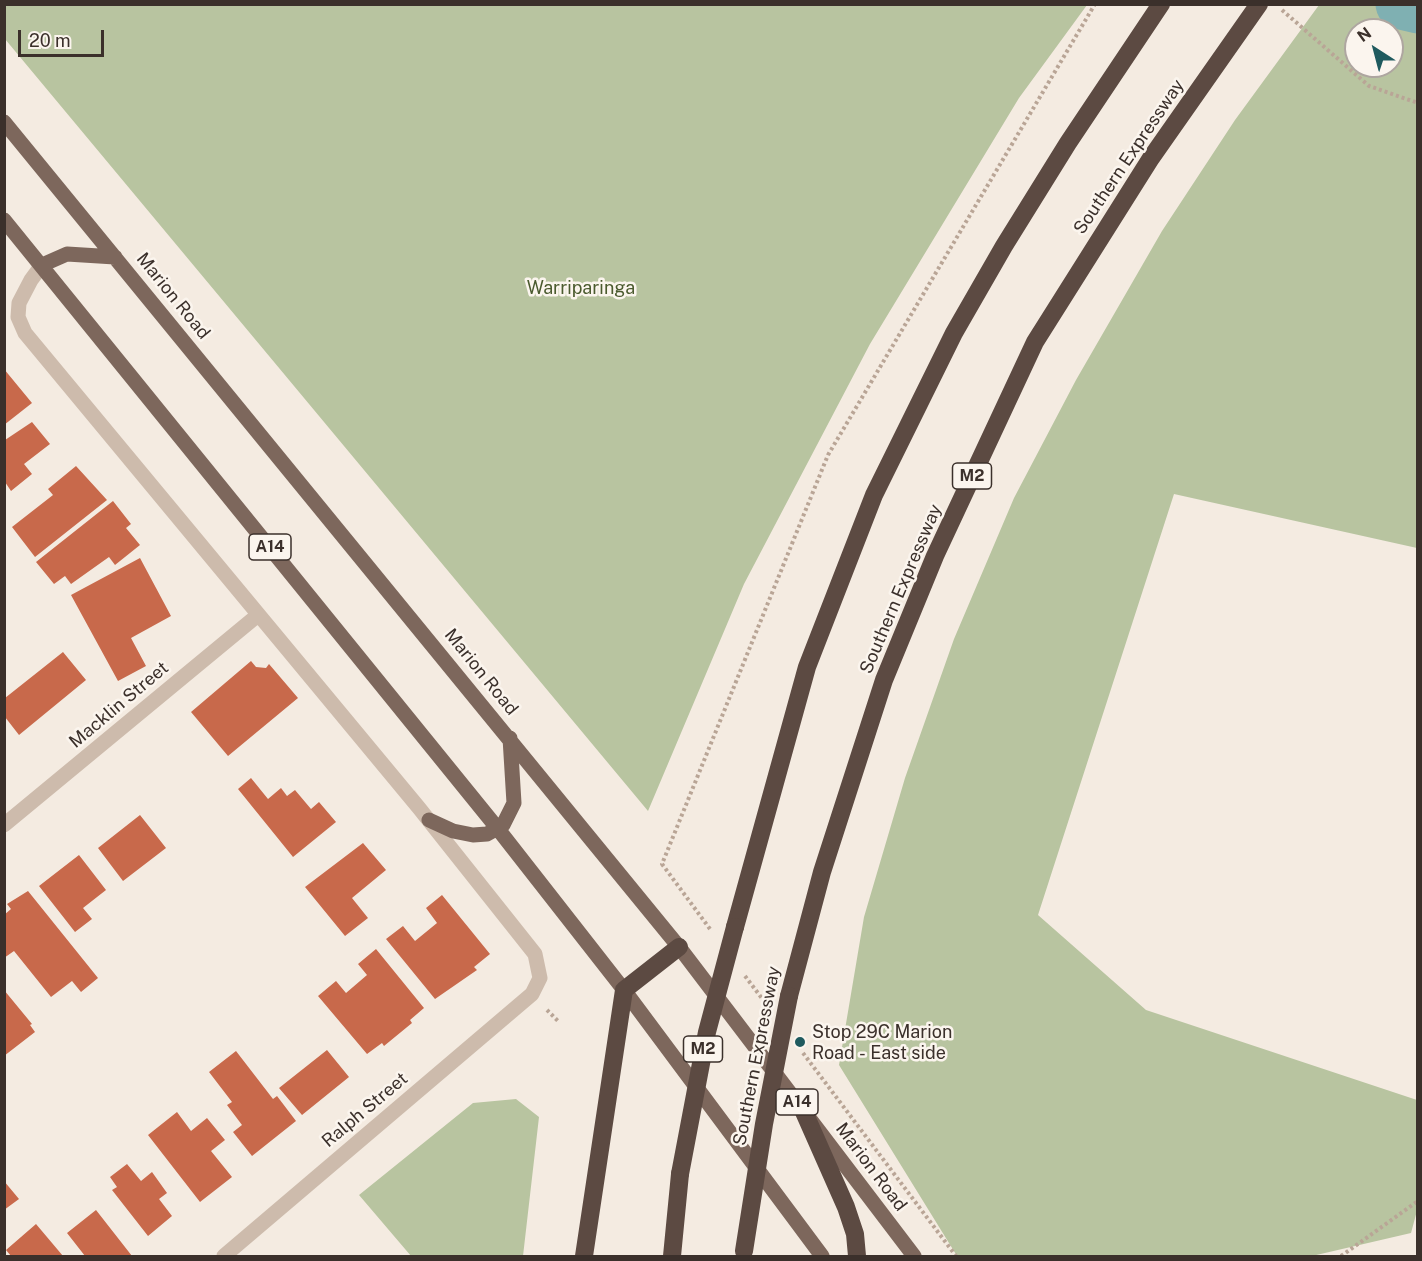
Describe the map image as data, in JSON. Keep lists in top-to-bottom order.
{
  "streets": {
    "highway": ["Southern Expressway", "M2"],
    "main road": ["Marion Road", "A14"],
    "street": ["Macklin Street", "Ralph Street"]
  },
  "parks": ["Warriparinga"],
  "places": ["Stop 29C Marion Road - East side"],
  "scale_bar": "20 m",
  "north": "top left"
}
